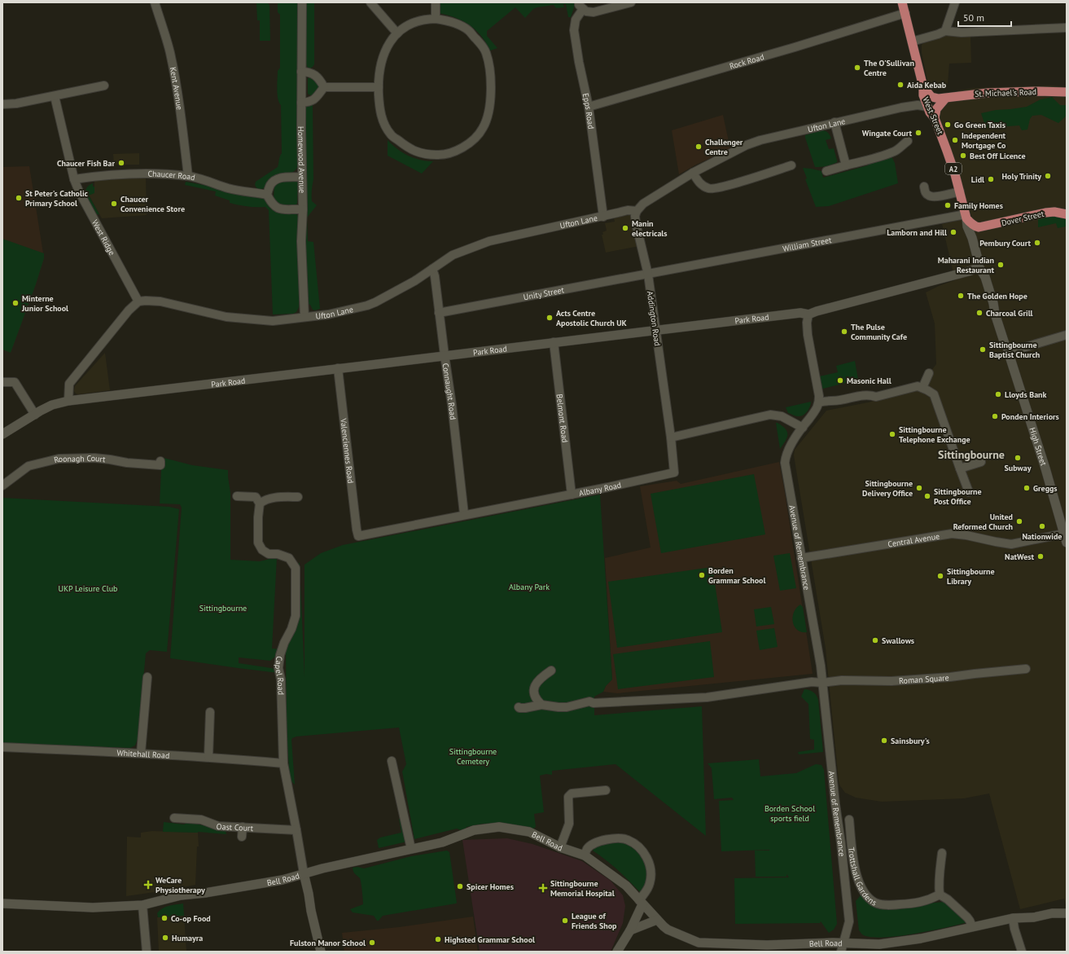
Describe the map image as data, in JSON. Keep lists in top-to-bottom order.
{
  "streets": {
    "main road": [
      "St. Michael's Road",
      "West Street",
      "A2",
      "Dover Street"
    ],
    "street": [
      "Rock Road",
      "Kent Avenue",
      "Epps Road",
      "Ufton Lane",
      "Homewood Avenue",
      "Chaucer Road",
      "West Ridge",
      "William Street",
      "Unity Street",
      "Addington Road",
      "Park Road",
      "Connaught Road",
      "Belmont Road",
      "High Street",
      "Valenciennes Road",
      "Roonagh Court",
      "Albany Road",
      "Central Avenue",
      "Avenue of Remembrance",
      "Capel Road",
      "Roman Square",
      "Whitehall Road",
      "Oast Court",
      "Bell Road",
      "Trottshall Gardens"
    ]
  },
  "crossings": [
    ["Rock Road", "Epps Road"],
    ["Rock Road", "A2"],
    ["Kent Avenue", "Chaucer Road"],
    ["St. Michael's Road", "West Street"],
    ["St. Michael's Road", "A2"],
    ["Epps Road", "Ufton Lane"],
    ["West Street", "Ufton Lane"],
    ["West Street", "A2"],
    ["West Street", "William Street"],
    ["West Street", "Park Road"],
    ["West Street", "High Street"],
    ["Ufton Lane", "Homewood Avenue"],
    ["Ufton Lane", "West Ridge"],
    ["Ufton Lane", "Addington Road"],
    ["Ufton Lane", "Connaught Road"],
    ["Homewood Avenue", "Chaucer Road"],
    ["Chaucer Road", "West Ridge"],
    ["William Street", "Unity Street"],
    ["William Street", "Addington Road"],
    ["Unity Street", "Addington Road"],
    ["Unity Street", "Connaught Road"],
    ["Addington Road", "Park Road"],
    ["Addington Road", "Albany Road"],
    ["Park Road", "Connaught Road"],
    ["Park Road", "Belmont Road"],
    ["Park Road", "Valenciennes Road"],
    ["Connaught Road", "Albany Road"],
    ["Belmont Road", "Albany Road"],
    ["High Street", "Central Avenue"],
    ["Valenciennes Road", "Albany Road"],
    ["Central Avenue", "Avenue of Remembrance"],
    ["Avenue of Remembrance", "Roman Square"],
    ["Avenue of Remembrance", "Bell Road"],
    ["Capel Road", "Whitehall Road"],
    ["Capel Road", "Oast Court"],
    ["Capel Road", "Bell Road"]
  ],
  "districts": ["Sittingbourne"],
  "parks": [
    "Albany Park",
    "UKP Leisure Club",
    "Sittingbourne",
    "Sittingbourne Cemetery",
    "Borden School sports field"
  ],
  "places": {
    "other": [
      "The O'Sullivan Centre",
      "Aida Kebab",
      "Go Green Taxis",
      "Wingate Court",
      "Independent Mortgage Co",
      "Challenger Centre",
      "Best Off Licence",
      "Chaucer Fish Bar",
      "Holy Trinity",
      "Lidl",
      "St Peter's Catholic Primary School",
      "Chaucer Convenience Store",
      "Family Homes",
      "Manin electricals",
      "Lamborn and Hill",
      "Pembury Court",
      "Maharani Indian Restaurant",
      "The Golden Hope",
      "Minterne Junior School",
      "Charcoal Grill",
      "Acts Centre Apostolic Church UK",
      "The Pulse Community Cafe",
      "Sittingbourne Baptist Church",
      "Masonic Hall",
      "Lloyds Bank",
      "Ponden Interiors",
      "Sittingbourne Telephone Exchange",
      "Subway",
      "Sittingbourne Delivery Office",
      "Greggs",
      "Sittingbourne Post Office",
      "United Reformed Church",
      "Nationwide",
      "NatWest",
      "Borden Grammar School",
      "Sittingbourne Library",
      "Swallows",
      "Sainsbury's",
      "Spicer Homes",
      "Co-op Food",
      "League of Friends Shop",
      "Humayra",
      "Highsted Grammar School",
      "Fulston Manor School"
    ],
    "health": ["WeCare Physiotherapy", "Sittingbourne Memorial Hospital"]
  },
  "scale_bar": "50 m"
}
